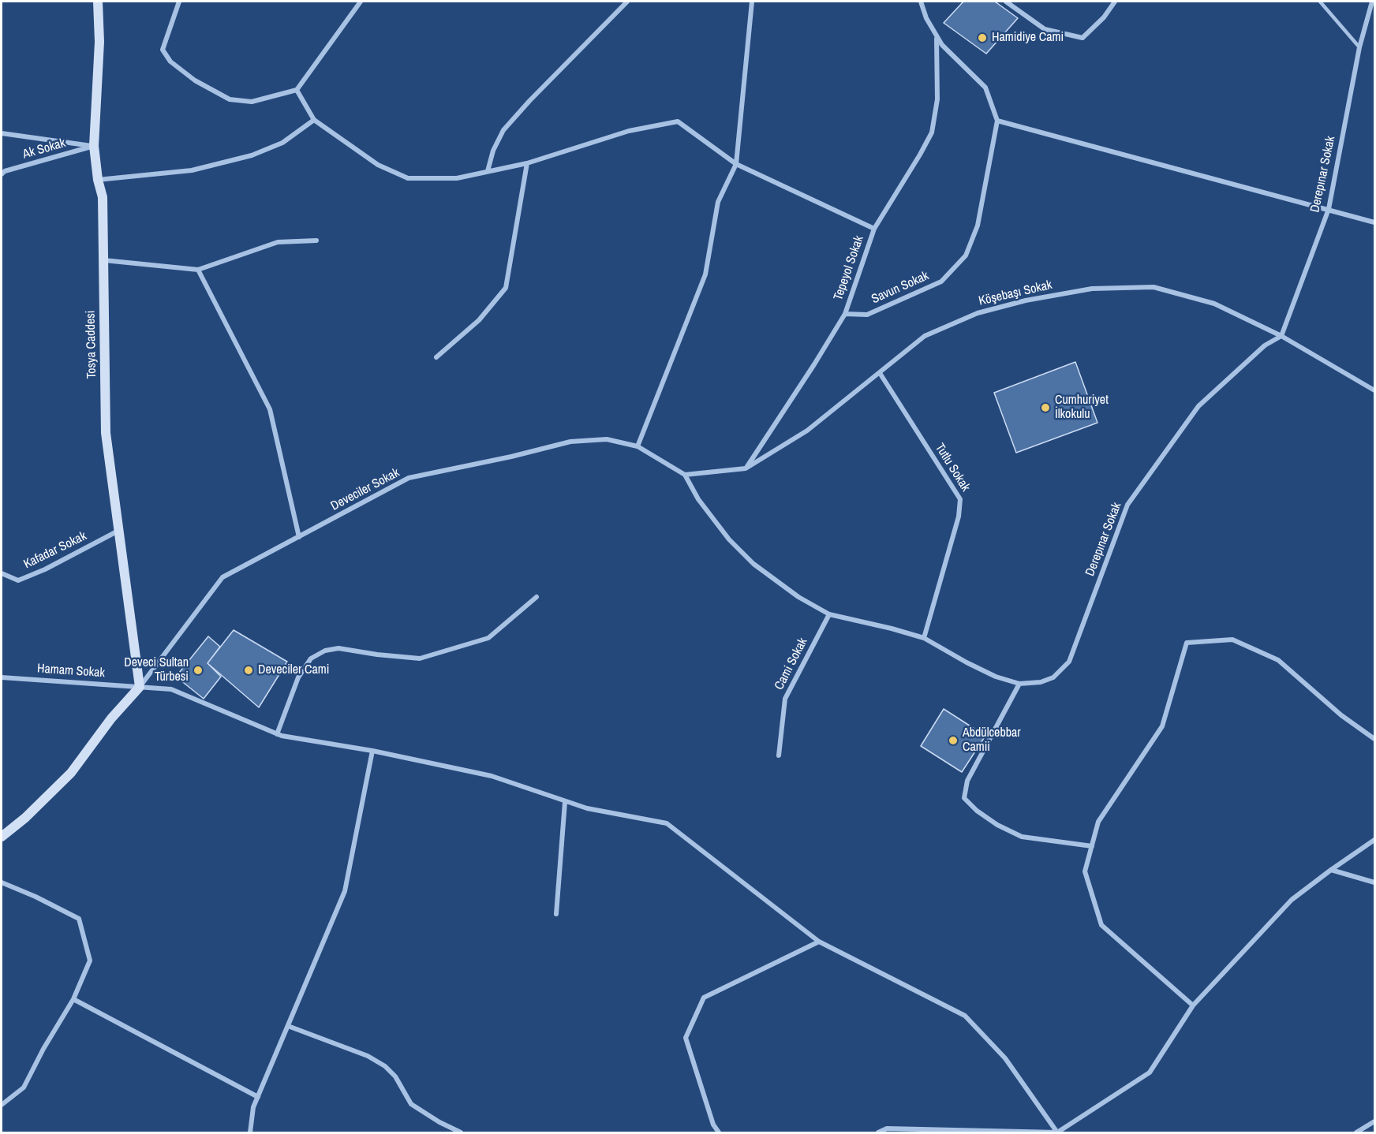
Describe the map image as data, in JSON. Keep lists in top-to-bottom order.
{
  "streets": {
    "main road": ["Tosya Caddesi"],
    "street": [
      "Ak Sokak",
      "Derepınar Sokak",
      "Tepeyol Sokak",
      "Savun Sokak",
      "Köşebaşı Sokak",
      "Tutlu Sokak",
      "Deveciler Sokak",
      "Kafadar Sokak",
      "Cami Sokak",
      "Hamam Sokak"
    ]
  },
  "crossings": [
    ["Ak Sokak", "Tosya Caddesi"],
    ["Derepınar Sokak", "Köşebaşı Sokak"],
    ["Derepınar Sokak", "Tutlu Sokak"],
    ["Derepınar Sokak", "Deveciler Sokak"],
    ["Derepınar Sokak", "Cami Sokak"],
    ["Tepeyol Sokak", "Savun Sokak"],
    ["Köşebaşı Sokak", "Tutlu Sokak"],
    ["Köşebaşı Sokak", "Deveciler Sokak"],
    ["Tosya Caddesi", "Deveciler Sokak"],
    ["Tosya Caddesi", "Kafadar Sokak"],
    ["Tosya Caddesi", "Hamam Sokak"],
    ["Deveciler Sokak", "Hamam Sokak"]
  ],
  "places": [
    "Hamidiye Cami",
    "Cumhuriyet İlkokulu",
    "Deveci Sultan Türbesi",
    "Deveciler Cami",
    "Abdülcebbar Camii"
  ]
}
